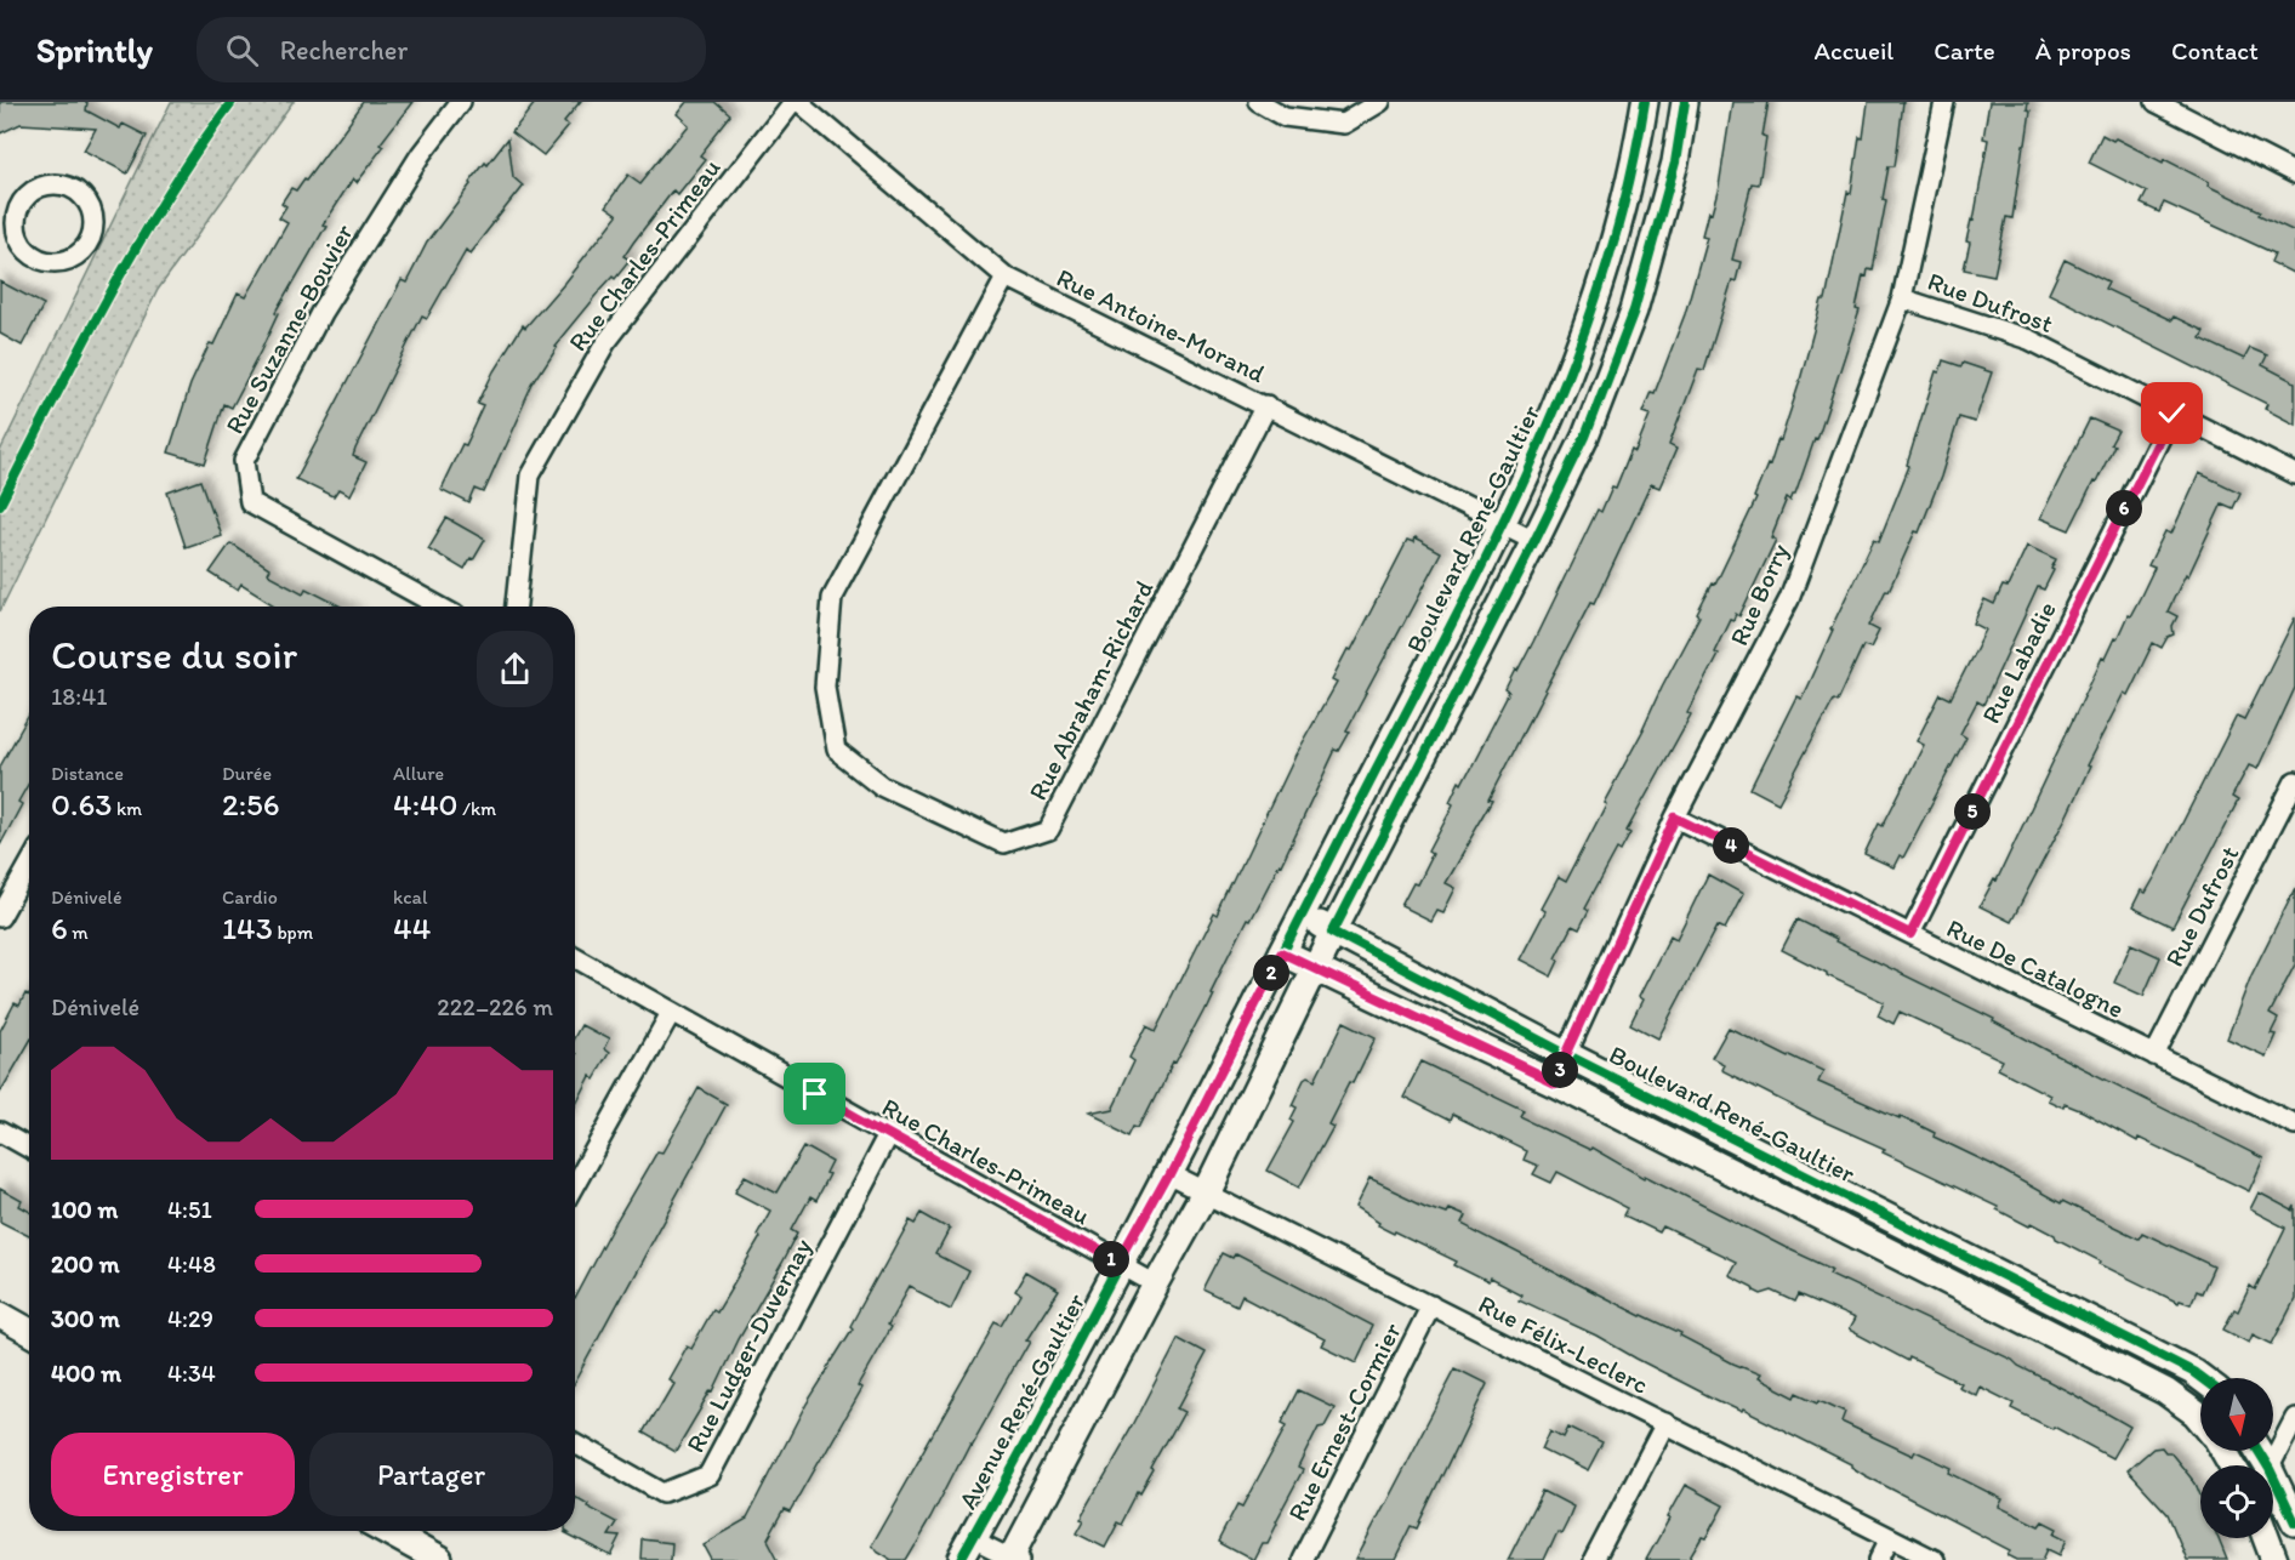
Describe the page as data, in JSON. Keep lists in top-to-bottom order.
{
  "streets": {
    "street": [
      "Rue Charles-Primeau",
      "Rue Dufrost",
      "Rue Antoine-Morand",
      "Rue Suzanne-Bouvier",
      "Boulevard René-Gaultier",
      "Rue Borry",
      "Rue Labadie",
      "Rue Abraham-Richard",
      "Rue De Catalogne",
      "Rue Félix-Leclerc",
      "Rue Ludger-Duvernay",
      "Avenue René-Gaultier",
      "Rue Ernest-Cormier"
    ]
  },
  "crossings": [
    ["Rue Charles-Primeau", "Rue Ludger-Duvernay"],
    ["Rue Charles-Primeau", "Avenue René-Gaultier"],
    ["Rue Dufrost", "Rue Borry"],
    ["Rue Dufrost", "Rue Labadie"],
    ["Rue Dufrost", "Rue De Catalogne"],
    ["Rue Antoine-Morand", "Boulevard René-Gaultier"],
    ["Rue Antoine-Morand", "Rue Abraham-Richard"],
    ["Boulevard René-Gaultier", "Rue Borry"],
    ["Boulevard René-Gaultier", "Avenue René-Gaultier"],
    ["Rue Borry", "Rue De Catalogne"],
    ["Rue Labadie", "Rue De Catalogne"],
    ["Rue Félix-Leclerc", "Avenue René-Gaultier"],
    ["Rue Félix-Leclerc", "Rue Ernest-Cormier"]
  ],
  "north": "bottom",
  "page": {
    "header": "Sprintly",
    "search": "Rechercher",
    "nav": [
      "Accueil",
      "Carte",
      "À propos",
      "Contact"
    ],
    "pins": [
      "6",
      "5",
      "4",
      "2",
      "3",
      "1"
    ],
    "heading": ["Course du soir", "18:41"],
    "stats": [
      ["Distance", "0.63 km"],
      ["Durée", "2:56"],
      ["Allure", "4:40 /km"],
      ["Dénivelé", "6 m"],
      ["Cardio", "143 bpm"],
      ["kcal", "44"]
    ],
    "chart": ["Dénivelé", "222–226 m"],
    "list": [
      {
        "name": "100 m",
        "note": "4:51"
      },
      {
        "name": "200 m",
        "note": "4:48"
      },
      {
        "name": "300 m",
        "note": "4:29"
      },
      {
        "name": "400 m",
        "note": "4:34"
      }
    ],
    "buttons": ["Enregistrer", "Partager"]
  }
}
